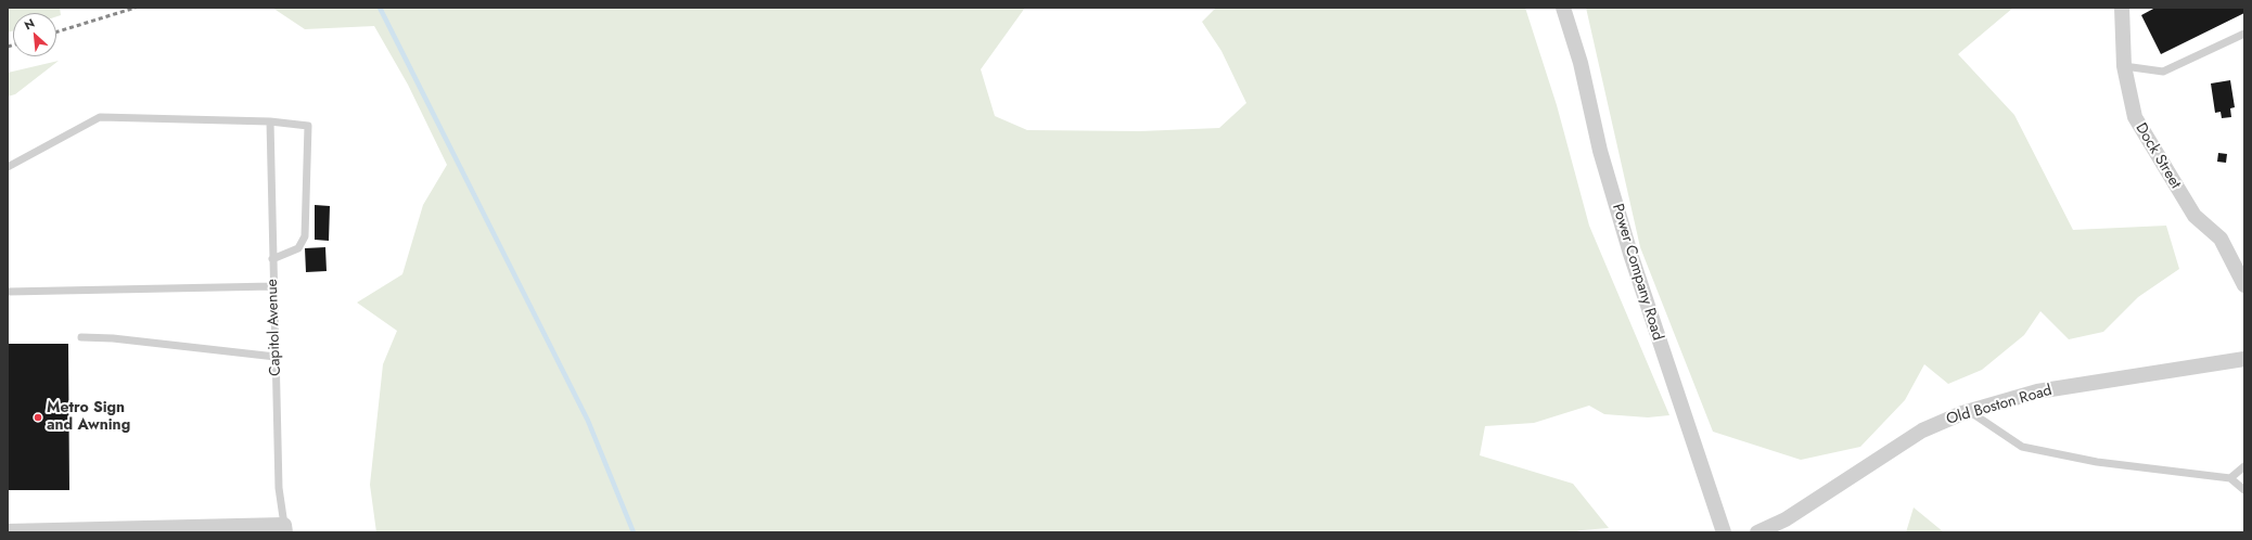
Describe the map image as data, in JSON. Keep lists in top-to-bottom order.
{
  "streets": {
    "street": ["Dock Street", "Power Company Road", "Old Boston Road"],
    "lane": ["Capitol Avenue"]
  },
  "places": ["Metro Sign and Awning"],
  "north": "top left"
}
